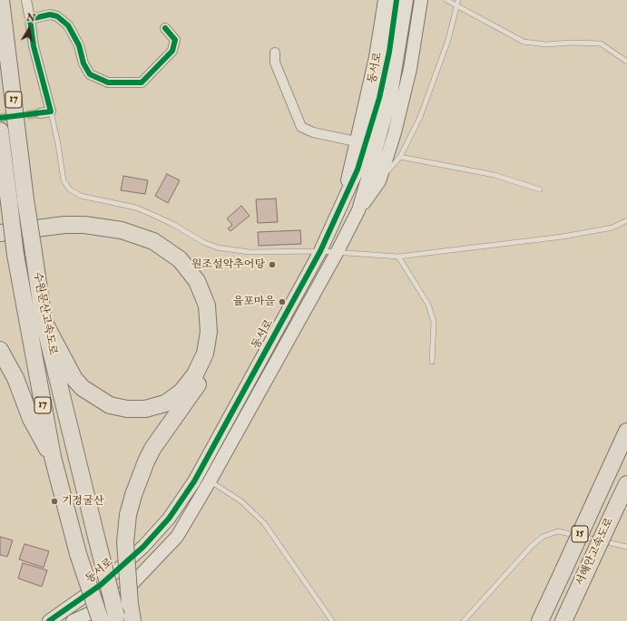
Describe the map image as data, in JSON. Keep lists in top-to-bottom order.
{
  "streets": {
    "highway": [
      "17",
      "수원문산고속도로",
      "15",
      "서해안고속도로"
    ],
    "street": ["동서로"]
  },
  "places": ["원조설악추어탕", "율포마을", "기정굴산"],
  "north": "top"
}
